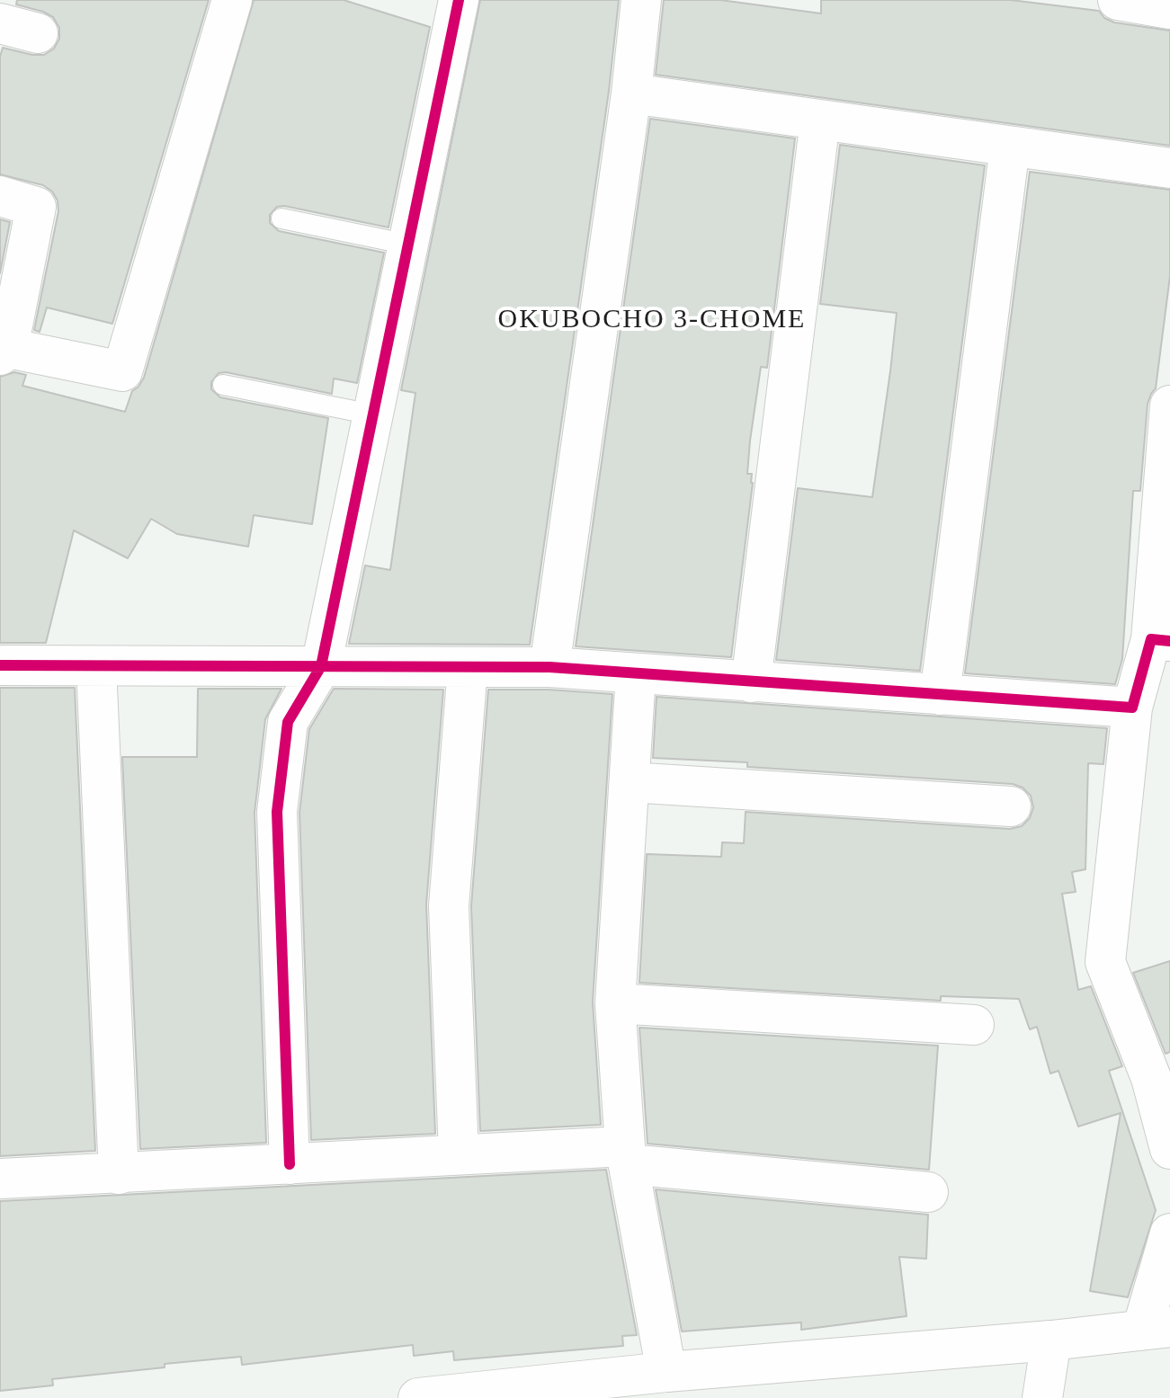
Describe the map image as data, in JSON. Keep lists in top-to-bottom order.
{
  "districts": ["OKUBOCHO 3-CHOME"]
}
